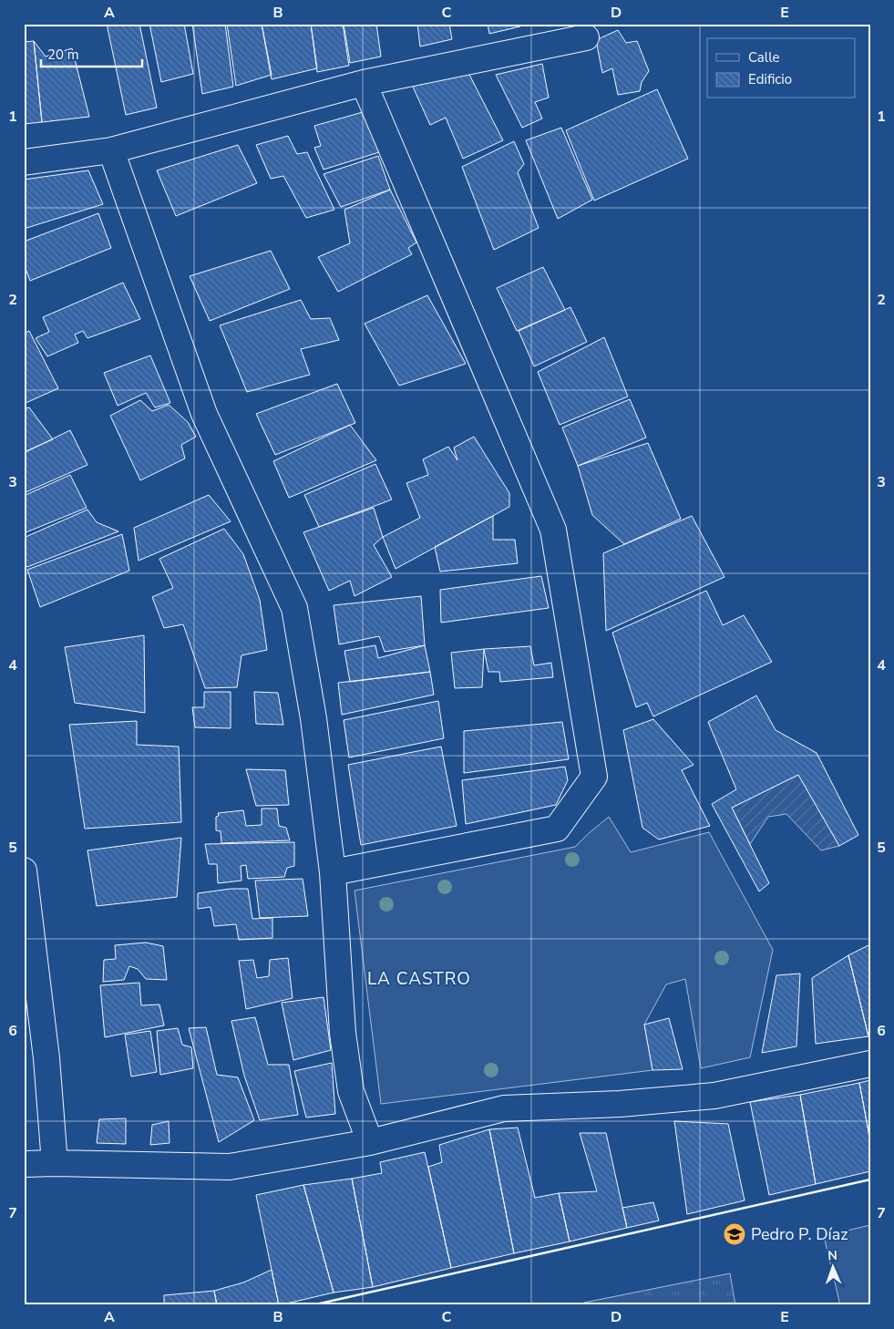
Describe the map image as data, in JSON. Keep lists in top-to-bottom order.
{
  "districts": ["LA CASTRO"],
  "places": {
    "school or university": ["Pedro P. Díaz"]
  },
  "legend": ["Calle", "Edificio"],
  "scale_bar": "20 m",
  "north": "top",
  "grid": {
    "columns": [
      "A",
      "B",
      "C",
      "D",
      "E"
    ],
    "rows": [
      "1",
      "2",
      "3",
      "4",
      "5",
      "6",
      "7"
    ]
  }
}
